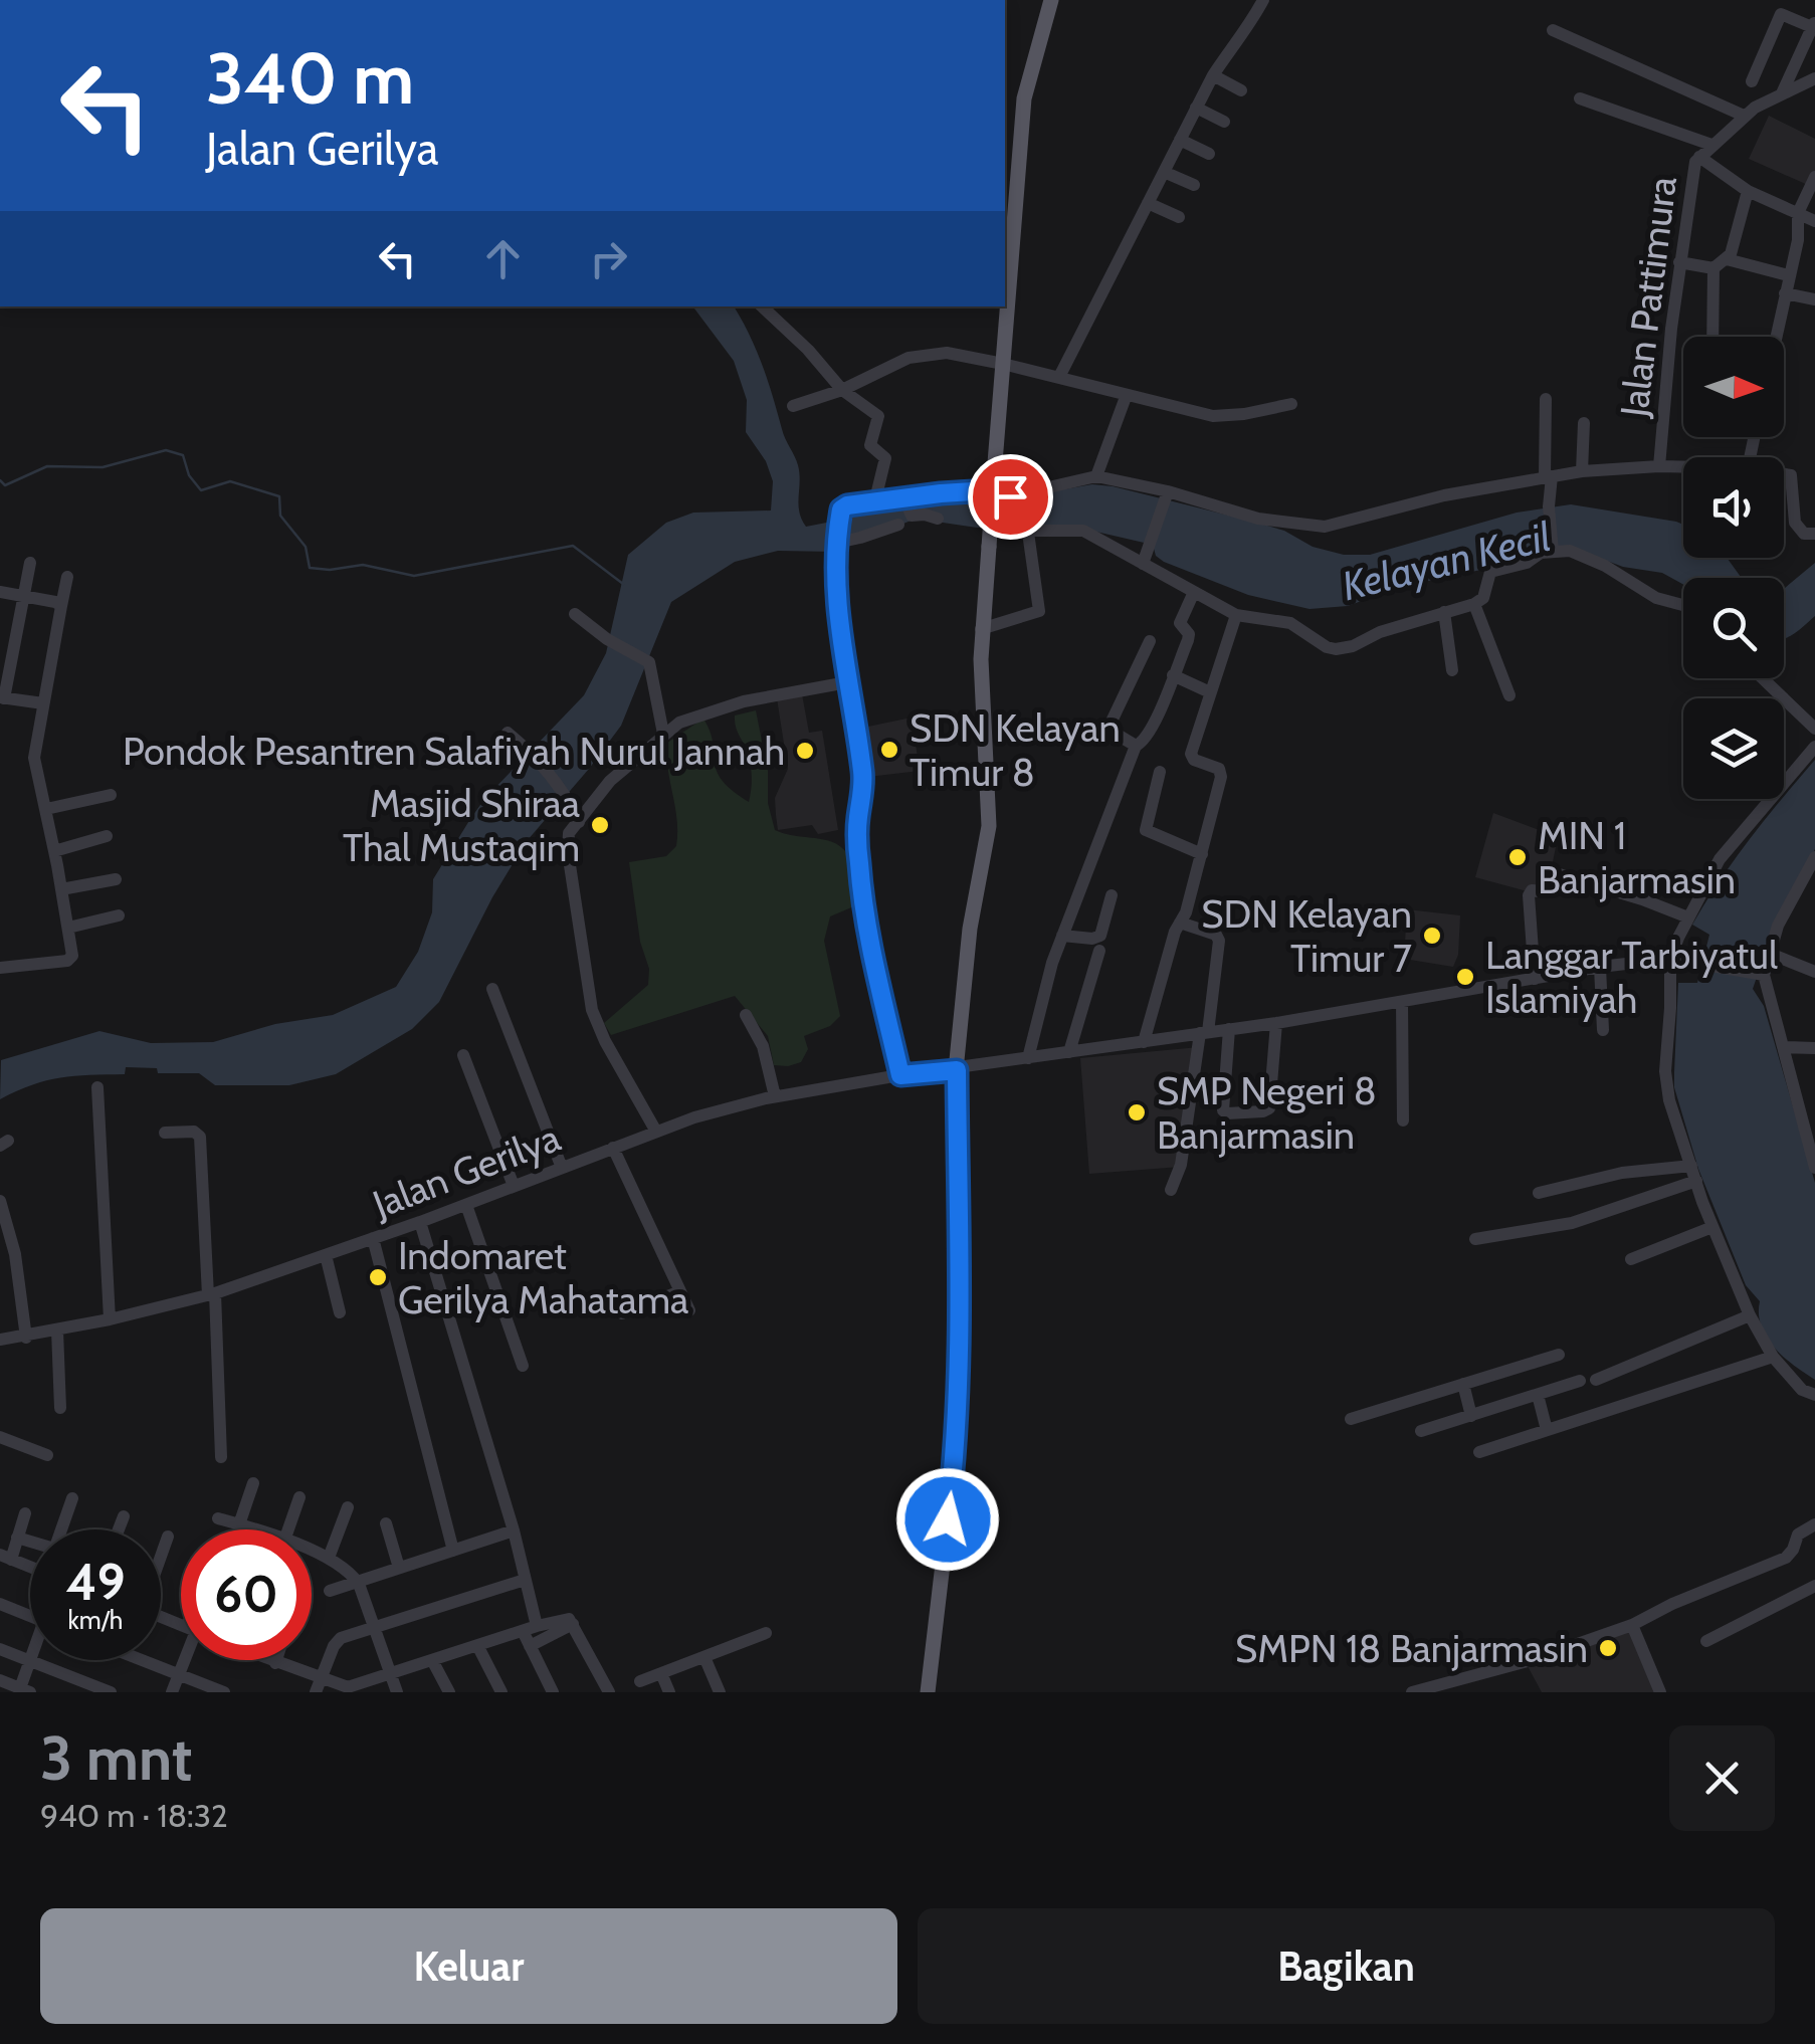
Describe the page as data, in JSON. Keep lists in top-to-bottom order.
{
  "streets": {
    "street": ["Jalan Pattimura", "Jalan Gerilya"]
  },
  "water": ["Kelayan Kecil"],
  "places": [
    "SDN Kelayan Timur 8",
    "Pondok Pesantren Salafiyah Nurul Jannah",
    "Masjid Shiraa Thal Mustaqim",
    "MIN 1 Banjarmasin",
    "SDN Kelayan Timur 7",
    "Langgar Tarbiyatul Islamiyah",
    "SMP Negeri 8 Banjarmasin",
    "Indomaret Gerilya Mahatama",
    "SMPN 18 Banjarmasin"
  ],
  "north": "right",
  "page": {
    "turn": ["340 m", "Jalan Gerilya"],
    "speed": "49 km/h",
    "limit": "60",
    "heading": ["3 mnt", "940 m · 18:32"],
    "buttons": ["Keluar", "Bagikan"]
  }
}
